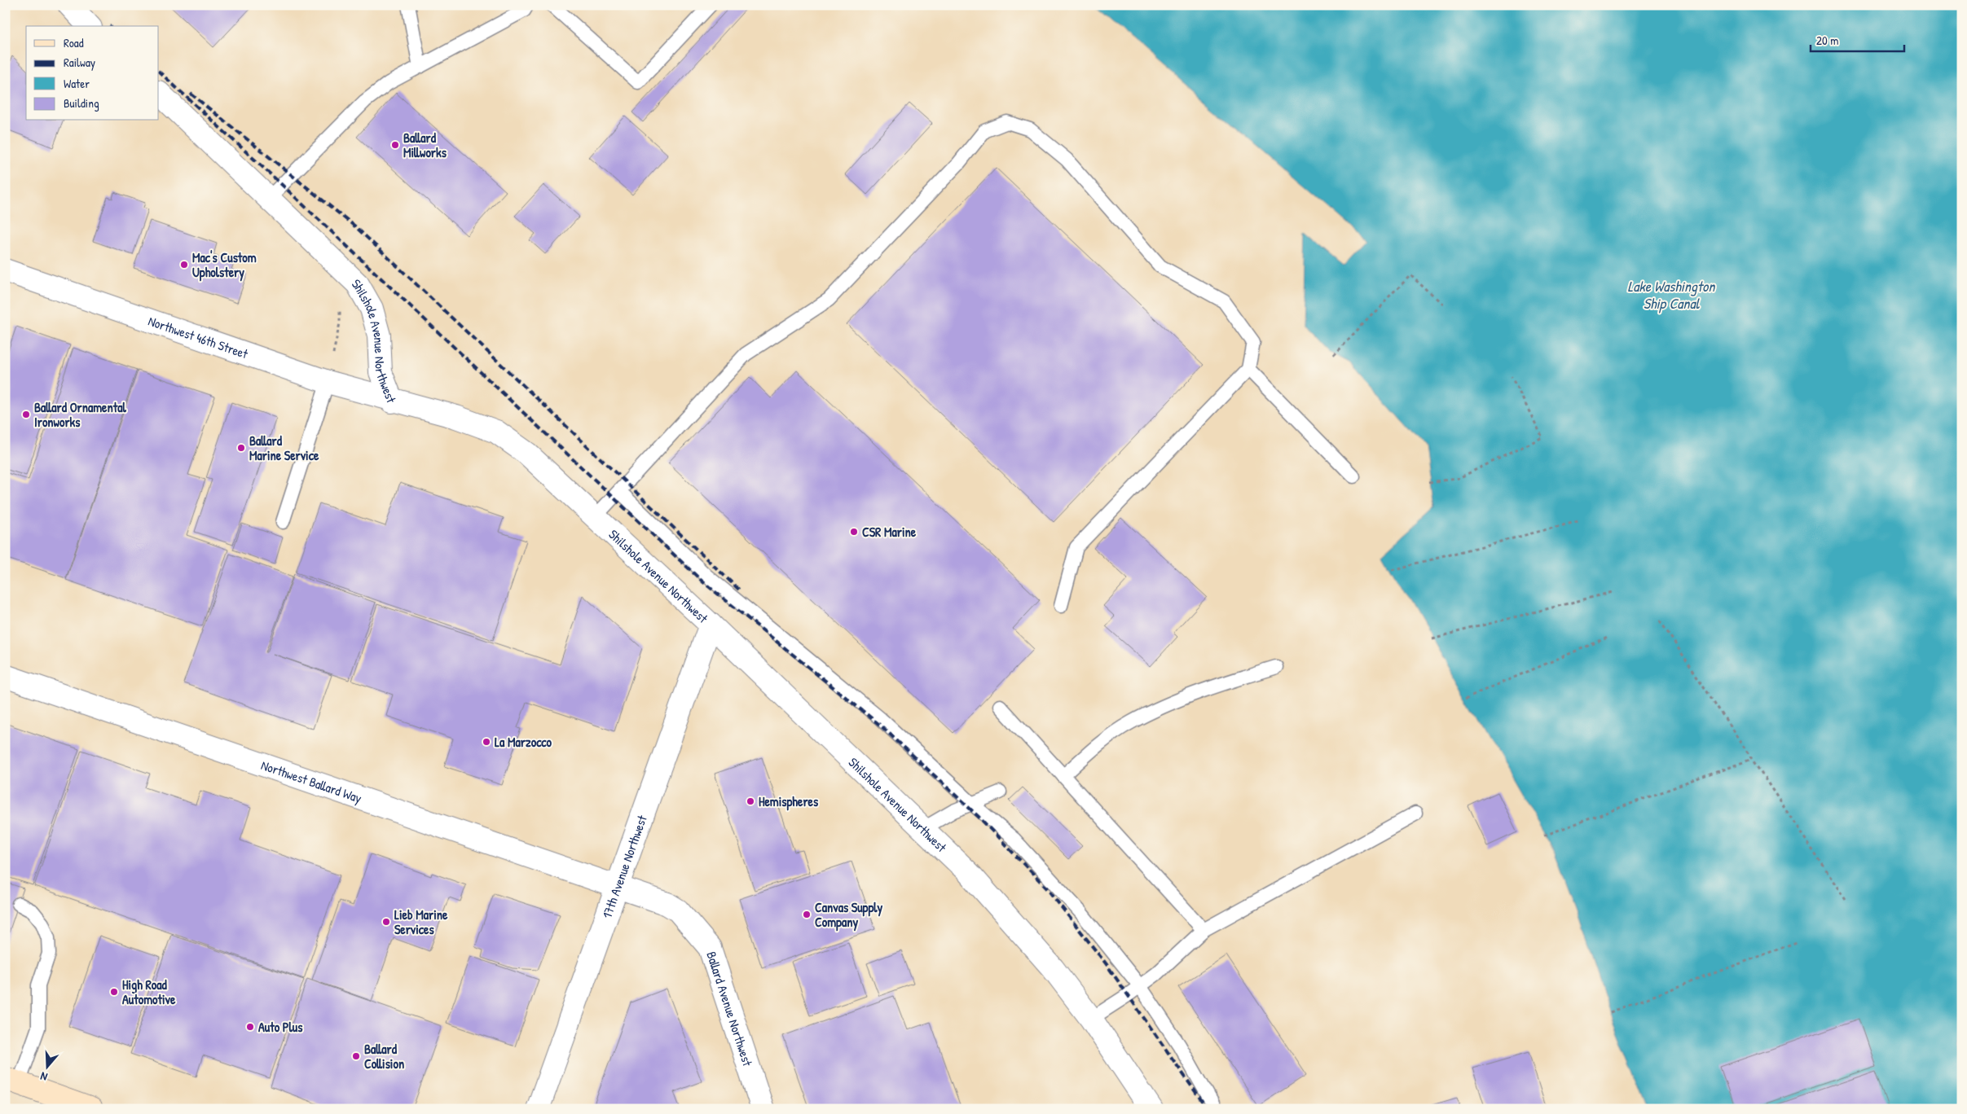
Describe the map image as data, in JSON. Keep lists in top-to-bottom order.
{
  "streets": {
    "street": [
      "Northwest 46th Street",
      "Shilshole Avenue Northwest",
      "Northwest Ballard Way",
      "17th Avenue Northwest",
      "Ballard Avenue Northwest"
    ]
  },
  "crossings": [
    ["Northwest 46th Street", "Shilshole Avenue Northwest"],
    ["Shilshole Avenue Northwest", "17th Avenue Northwest"],
    ["Northwest Ballard Way", "17th Avenue Northwest"],
    ["Northwest Ballard Way", "Ballard Avenue Northwest"],
    ["17th Avenue Northwest", "Ballard Avenue Northwest"]
  ],
  "water": ["Lake Washington Ship Canal"],
  "places": [
    "Ballard Millworks",
    "Mac's Custom Upholstery",
    "Ballard Ornamental Ironworks",
    "Ballard Marine Service",
    "CSR Marine",
    "La Marzocco",
    "Hemispheres",
    "Canvas Supply Company",
    "Lieb Marine Services",
    "High Road Automotive",
    "Auto Plus",
    "Ballard Collision"
  ],
  "legend": [
    "Road",
    "Railway",
    "Water",
    "Building"
  ],
  "scale_bar": "20 m",
  "north": "bottom"
}
